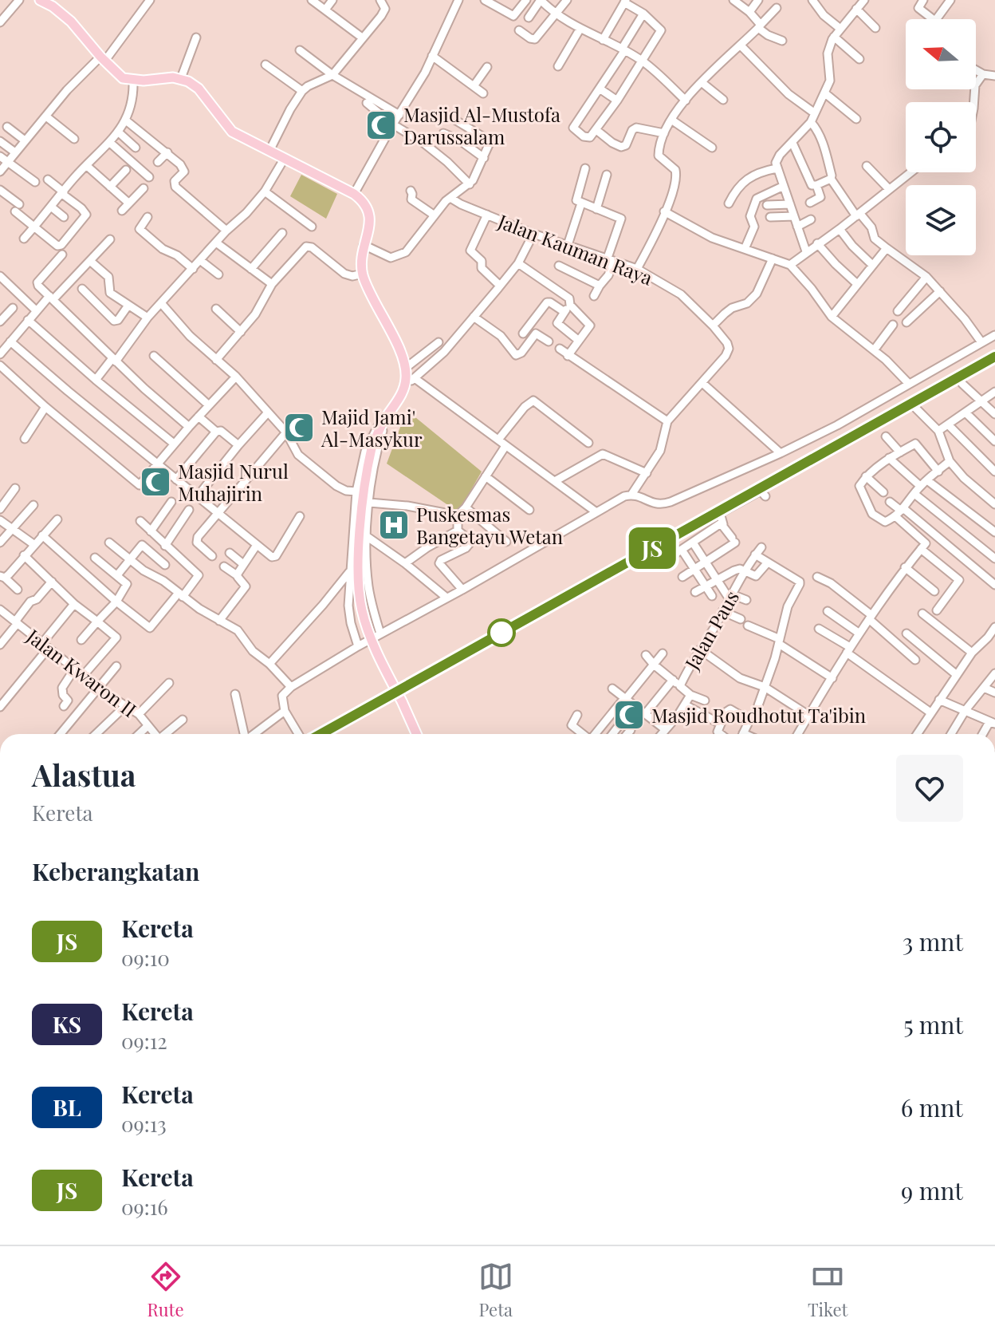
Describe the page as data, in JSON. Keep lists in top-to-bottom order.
{
  "streets": {
    "street": ["Jalan Kauman Raya", "Jalan Paus", "Jalan Kwaron II"]
  },
  "places": {
    "mosque": [
      "Masjid Al-Mustofa Darussalam",
      "Majid Jami' Al-Masykur",
      "Masjid Nurul Muhajirin",
      "Masjid Roudhotut Ta'ibin"
    ],
    "hospital": ["Puskesmas Bangetayu Wetan"]
  },
  "north": "left",
  "page": {
    "on_map": "JS",
    "heading": [
      ["Alastua", "Kereta"],
      "Keberangkatan"
    ],
    "list": [
      {
        "mark": "JS",
        "name": "Kereta",
        "note": "09:10",
        "value": "3 mnt"
      },
      {
        "mark": "KS",
        "name": "Kereta",
        "note": "09:12",
        "value": "5 mnt"
      },
      {
        "mark": "BL",
        "name": "Kereta",
        "note": "09:13",
        "value": "6 mnt"
      },
      {
        "mark": "JS",
        "name": "Kereta",
        "note": "09:16",
        "value": "9 mnt"
      }
    ],
    "tabs": ["Rute", "Peta", "Tiket"]
  }
}
